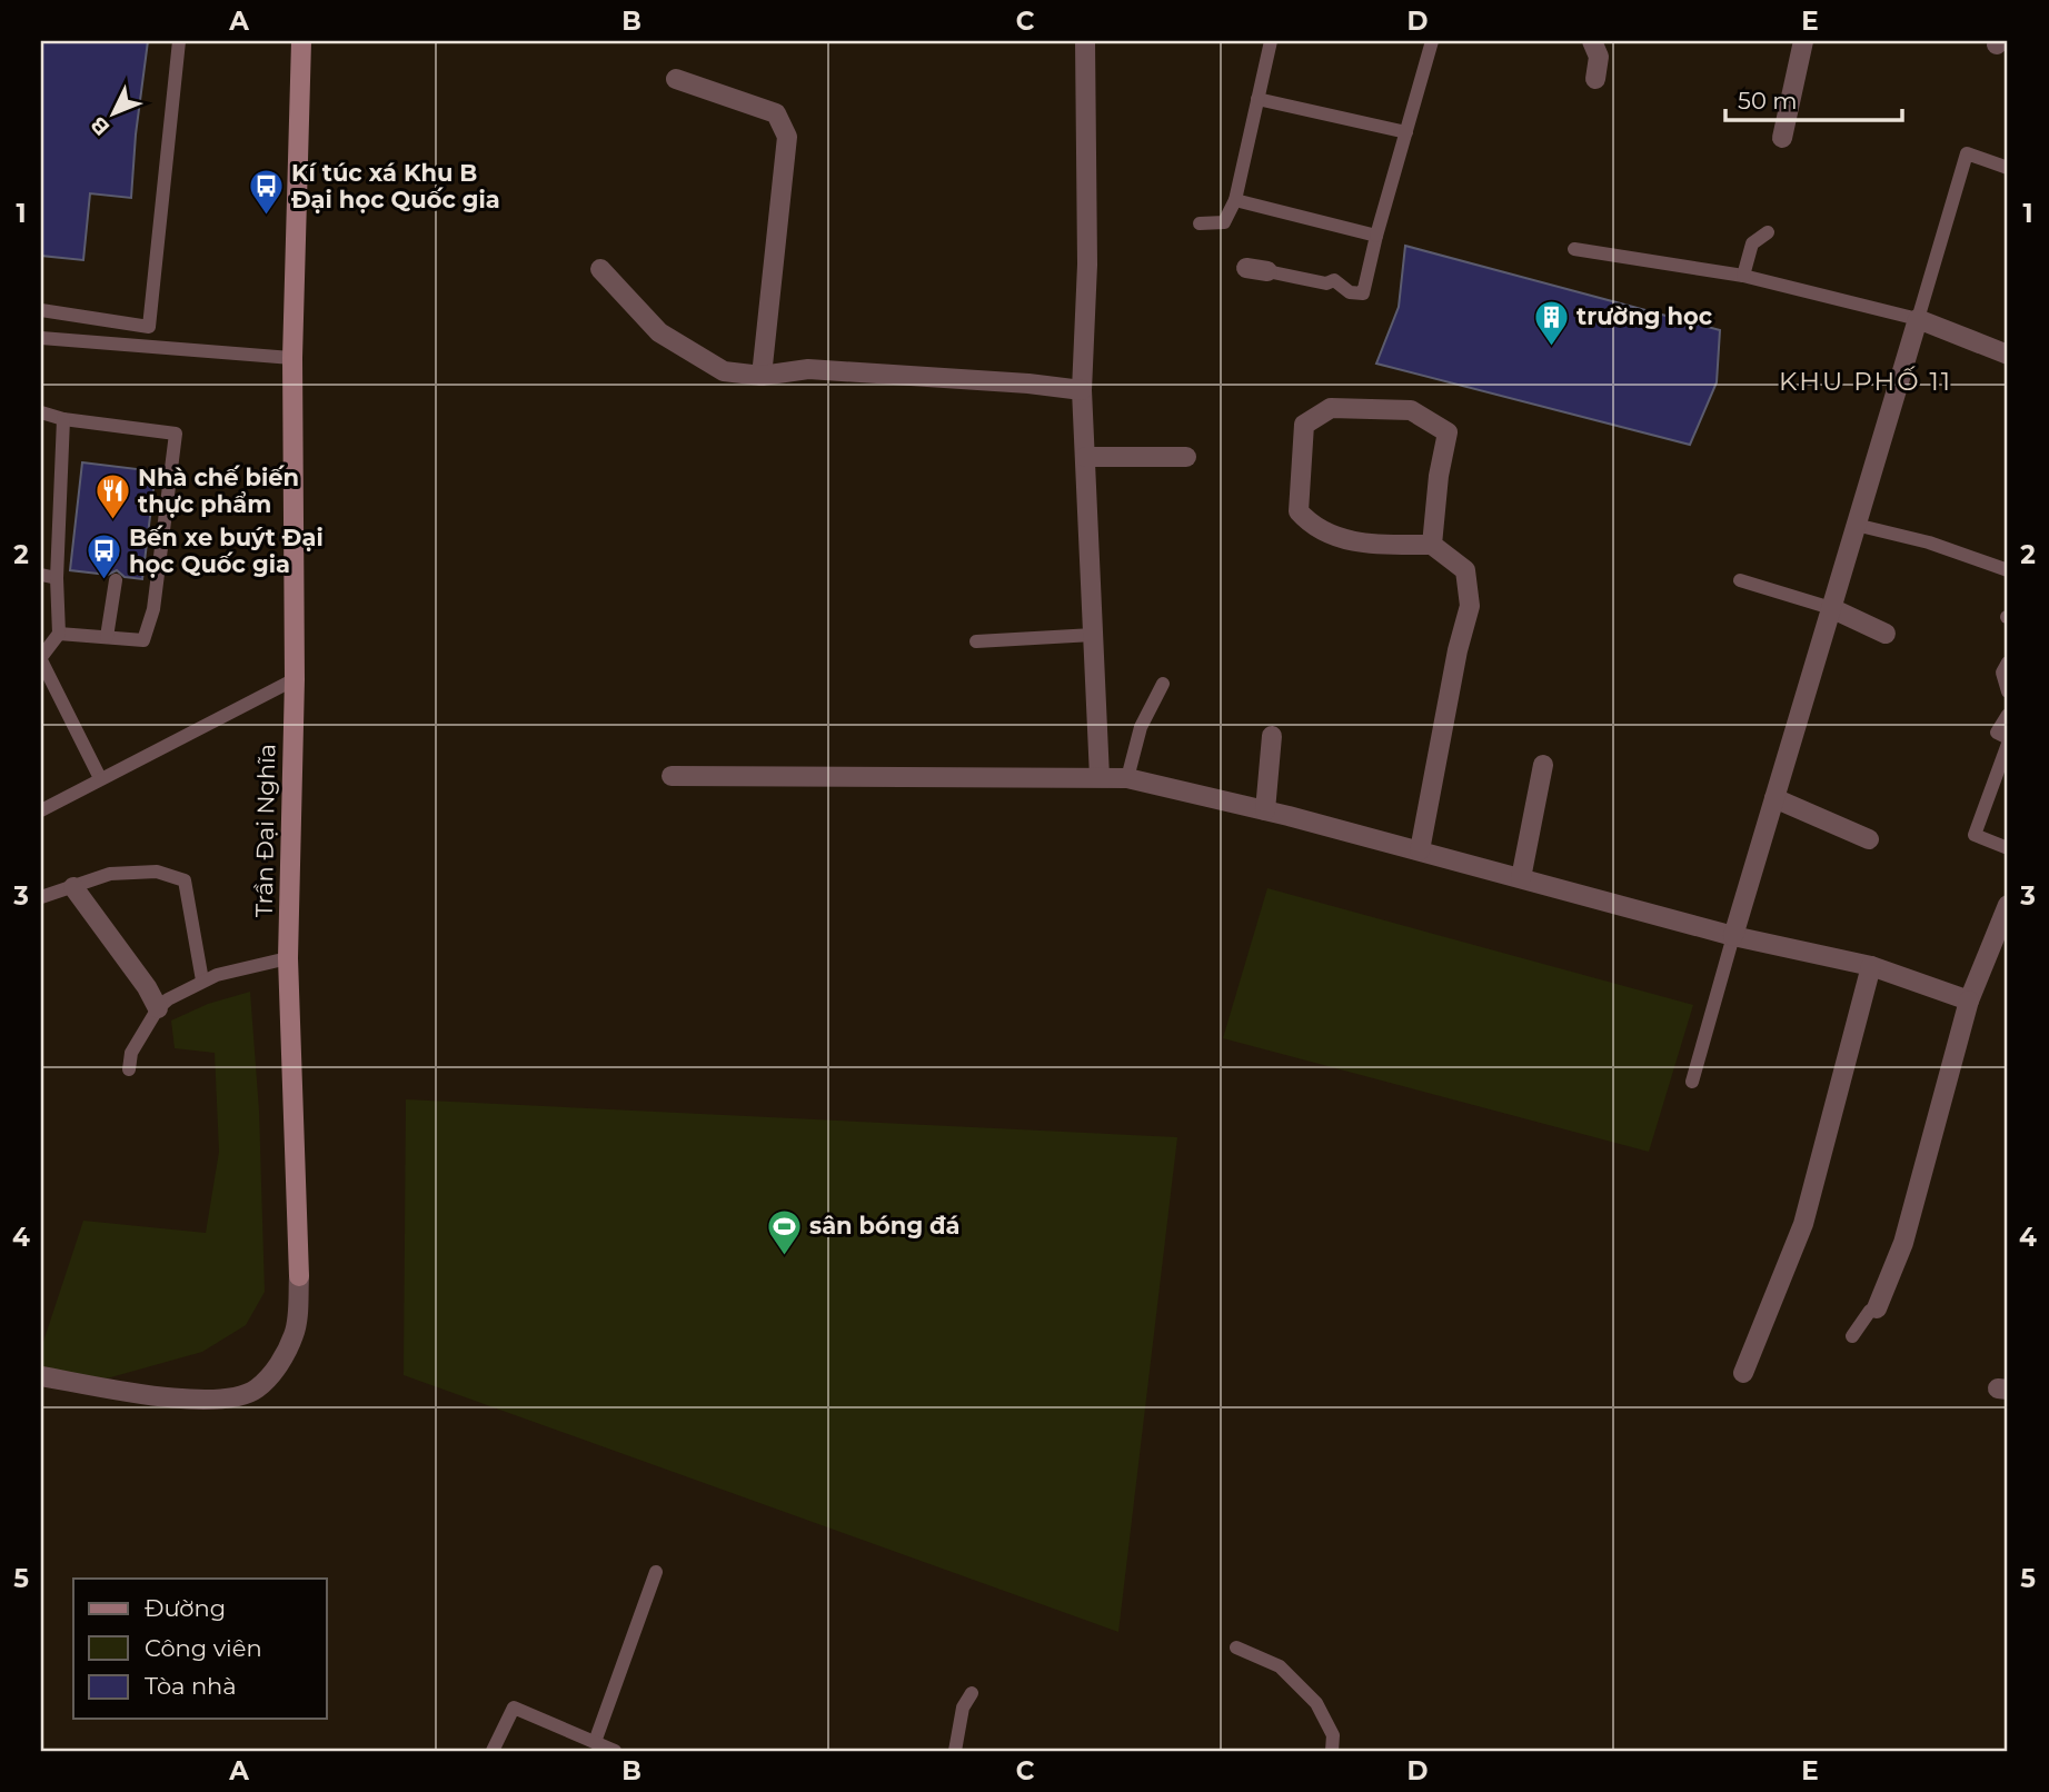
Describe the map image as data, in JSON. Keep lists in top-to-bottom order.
{
  "streets": {
    "street": ["Trần Đại Nghĩa"]
  },
  "districts": ["KHU PHỐ 11"],
  "places": {
    "bus stop": ["Kí túc xá Khu B Đại học Quốc gia", "Bến xe buýt Đại học Quốc gia"],
    "building": ["trường học"],
    "restaurant": ["Nhà chế biến thực phẩm"],
    "sports": ["sân bóng đá"]
  },
  "legend": ["Đường", "Công viên", "Tòa nhà"],
  "scale_bar": "50 m",
  "north": "bottom left",
  "grid": {
    "columns": [
      "A",
      "B",
      "C",
      "D",
      "E"
    ],
    "rows": [
      "1",
      "2",
      "3",
      "4",
      "5"
    ]
  }
}
